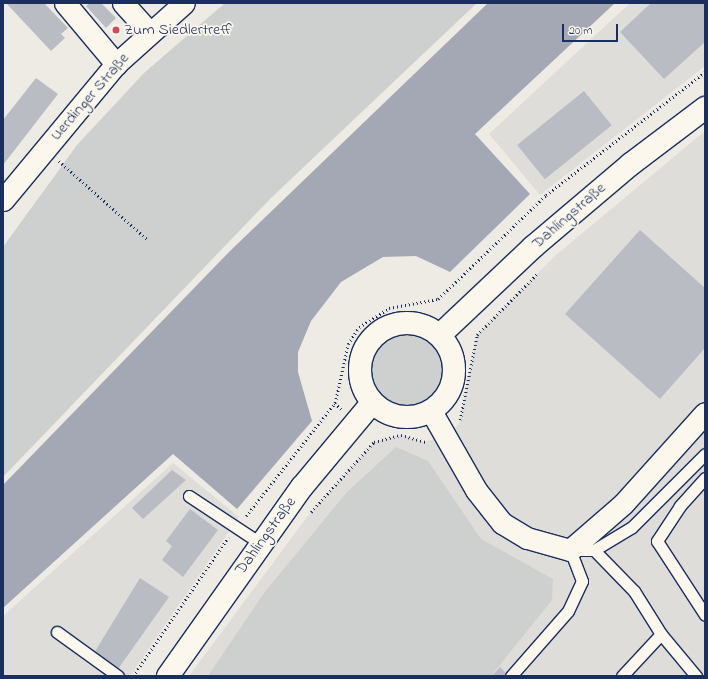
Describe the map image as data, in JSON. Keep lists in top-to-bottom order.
{
  "streets": {
    "street": ["Uerdinger Straße", "Dahlingstraße"]
  },
  "places": ["Zum Siedlertreff"],
  "scale_bar": "20 m"
}
